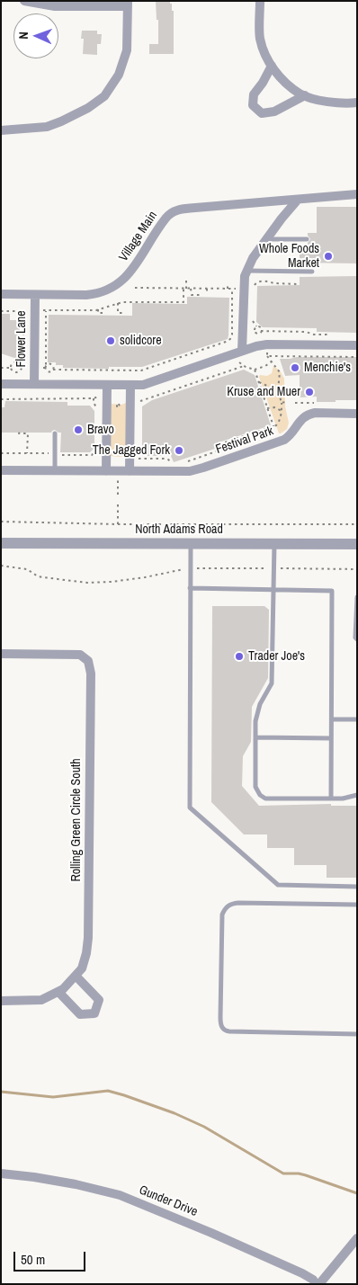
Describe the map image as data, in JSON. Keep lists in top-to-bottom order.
{
  "streets": {
    "street": [
      "Village Main",
      "Flower Lane",
      "Festival Park",
      "North Adams Road",
      "Rolling Green Circle South",
      "Gunder Drive"
    ]
  },
  "crossings": [
    ["Village Main", "Flower Lane"]
  ],
  "places": [
    "Whole Foods Market",
    "solidcore",
    "Menchie's",
    "Kruse and Muer",
    "Bravo",
    "The Jagged Fork",
    "Trader Joe's"
  ],
  "scale_bar": "50 m",
  "north": "left"
}
